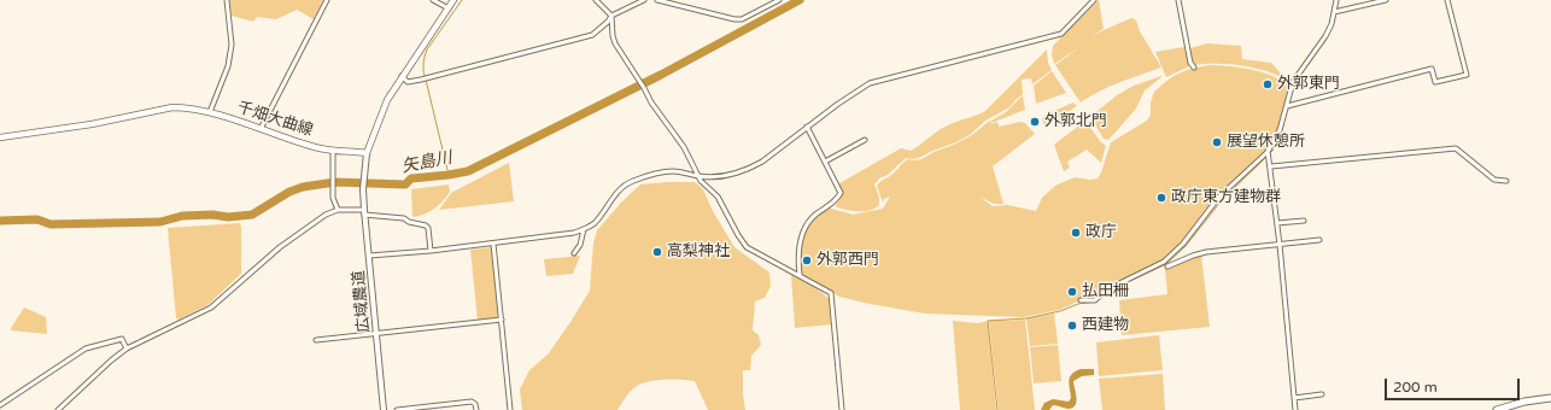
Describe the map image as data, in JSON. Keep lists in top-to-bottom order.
{
  "streets": {
    "main road": ["千畑大曲線"],
    "street": ["広域農道"]
  },
  "crossings": [
    ["千畑大曲線", "広域農道"]
  ],
  "water": ["矢島川"],
  "places": [
    "外郭東門",
    "外郭北門",
    "展望休憩所",
    "政庁東方建物群",
    "政庁",
    "高梨神社",
    "外郭西門",
    "払田柵",
    "西建物"
  ],
  "scale_bar": "200 m"
}
